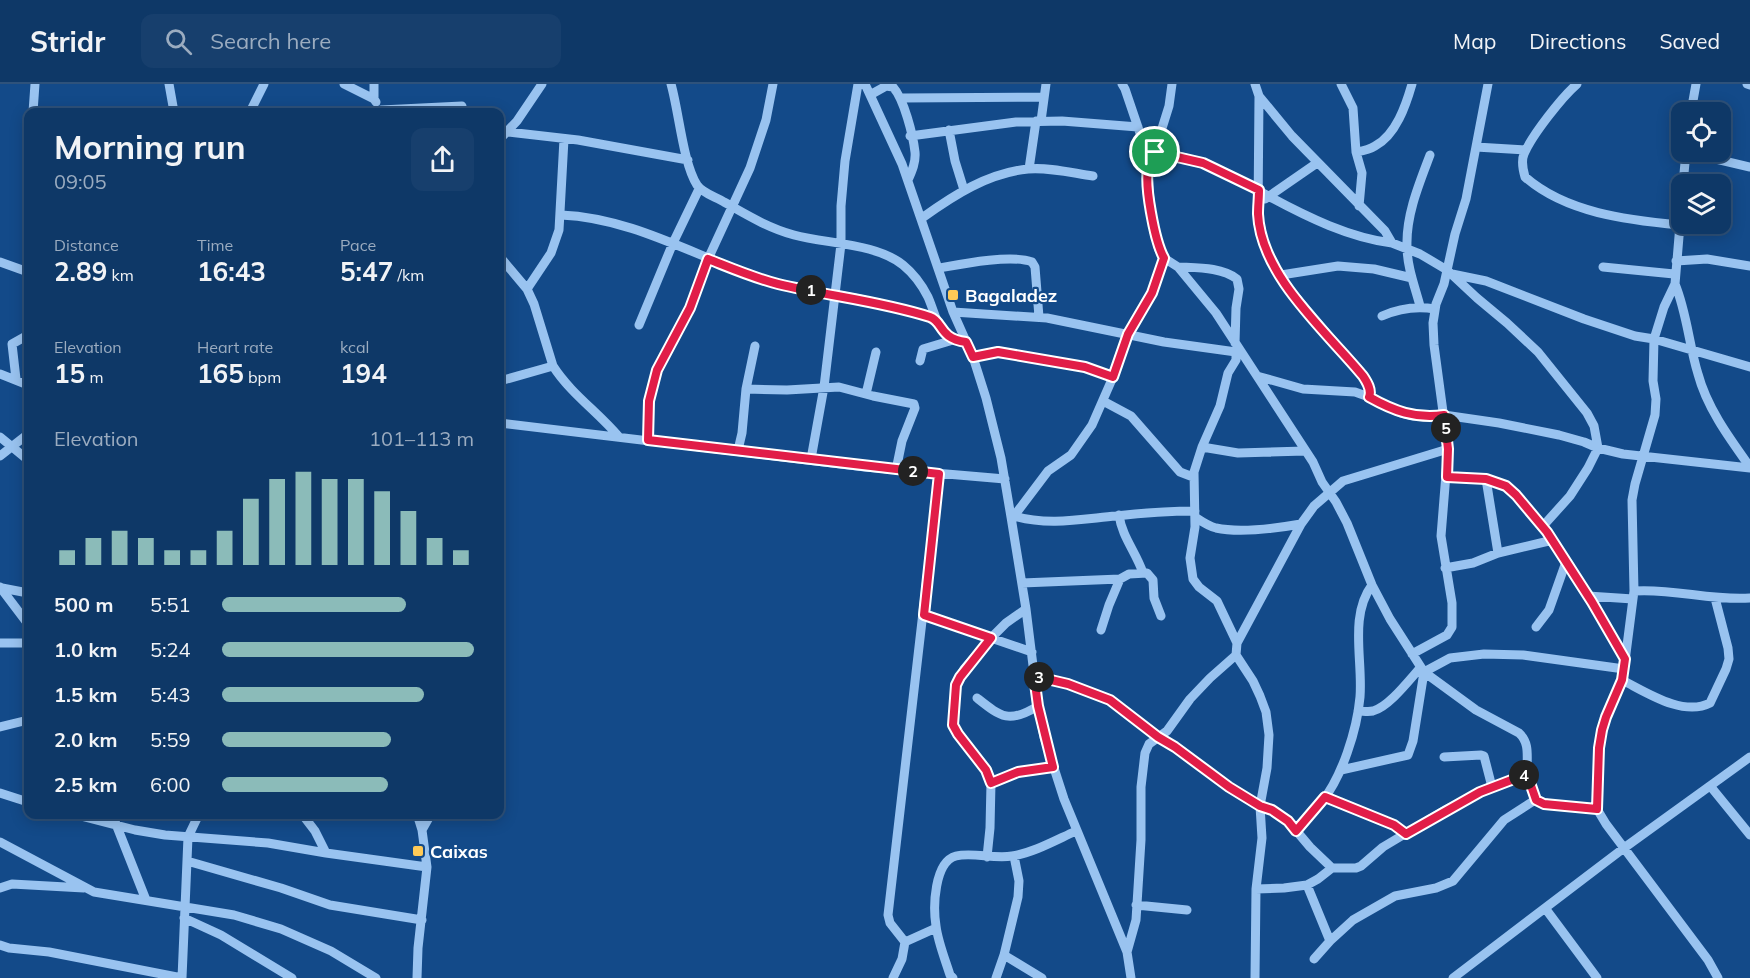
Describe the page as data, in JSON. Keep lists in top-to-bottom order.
{
  "places": {
    "transit": ["Bagaladez", "Caixas"]
  },
  "page": {
    "header": "Stridr",
    "search": "Search here",
    "nav": ["Map", "Directions", "Saved"],
    "heading": ["Morning run", "09:05"],
    "stats": [
      ["Distance", "2.89 km"],
      ["Time", "16:43"],
      ["Pace", "5:47 /km"],
      ["Elevation", "15 m"],
      ["Heart rate", "165 bpm"],
      ["kcal", "194"]
    ],
    "pins": [
      "1",
      "5",
      "2",
      "3",
      "4"
    ],
    "chart": ["Elevation", "101–113 m"],
    "list": [
      {
        "name": "500 m",
        "note": "5:51"
      },
      {
        "name": "1.0 km",
        "note": "5:24"
      },
      {
        "name": "1.5 km",
        "note": "5:43"
      },
      {
        "name": "2.0 km",
        "note": "5:59"
      },
      {
        "name": "2.5 km",
        "note": "6:00"
      }
    ]
  }
}
